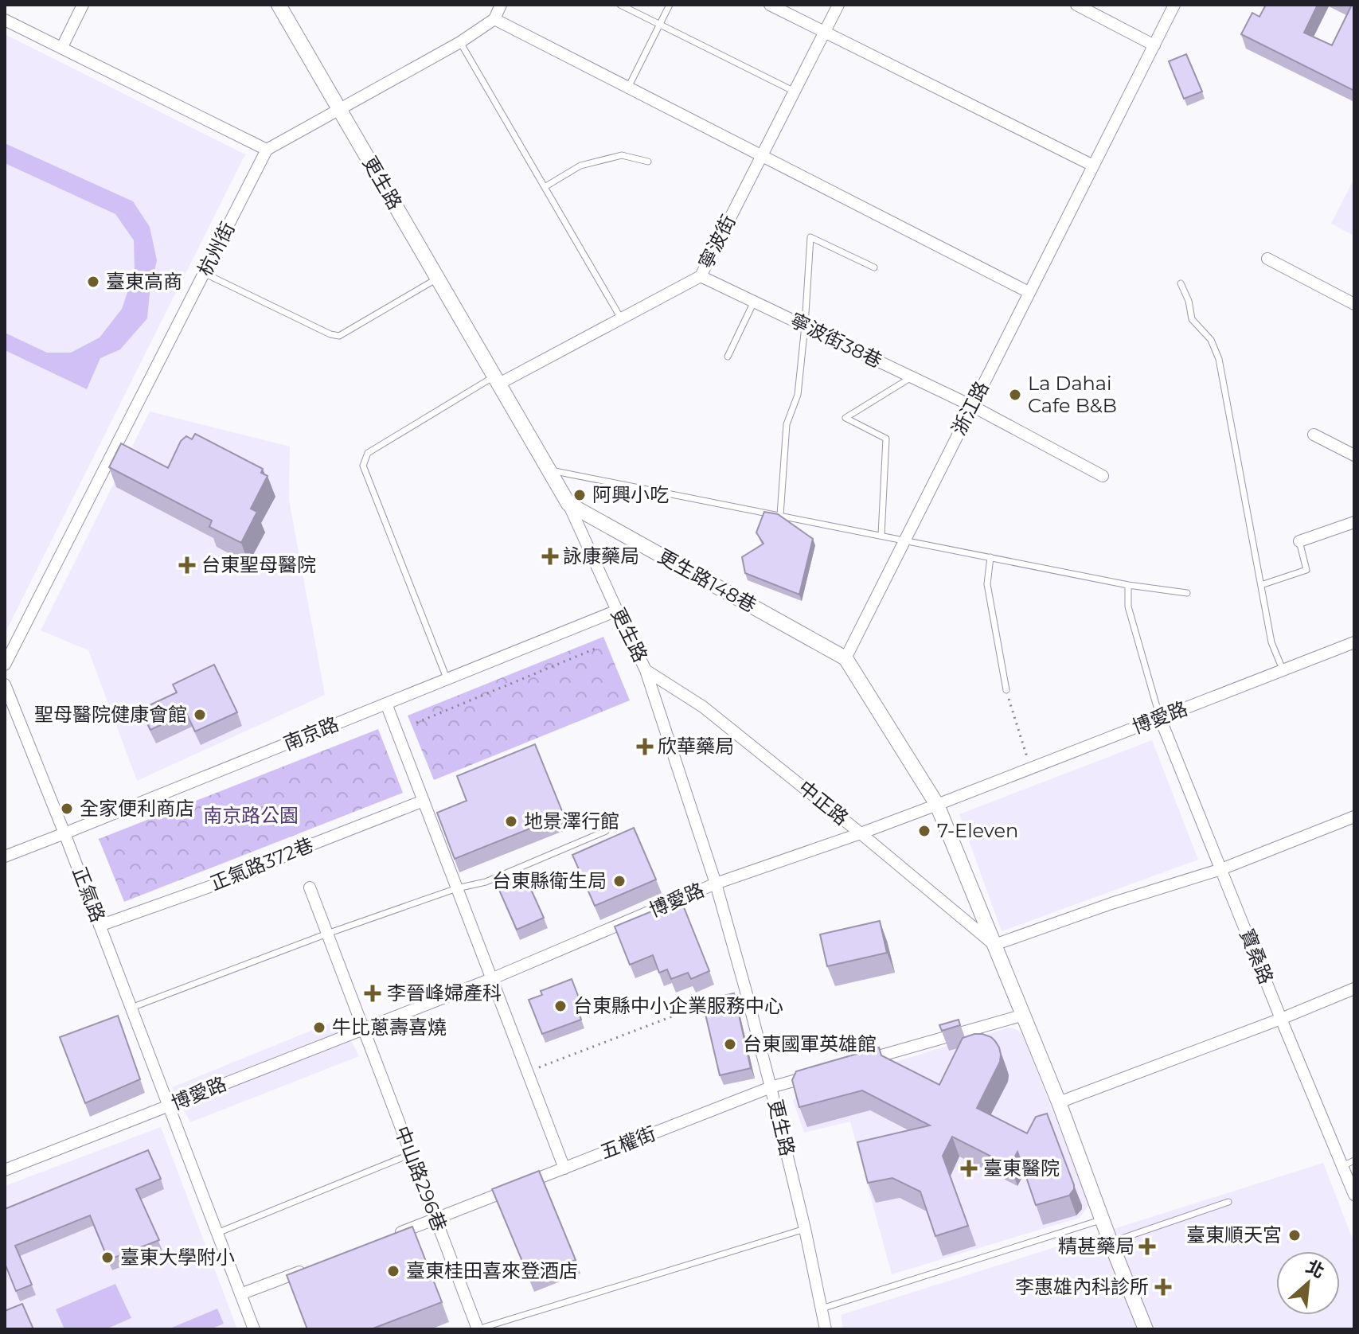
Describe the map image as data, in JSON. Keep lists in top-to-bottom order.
{
  "streets": {
    "street": [
      "更生路",
      "寧波街",
      "杭州街",
      "寧波街38巷",
      "浙江路",
      "更生路148巷",
      "博愛路",
      "南京路",
      "中正路",
      "正氣路372巷",
      "正氣路",
      "寶桑路",
      "五權街",
      "中山路296巷"
    ]
  },
  "crossings": [
    ["更生路", "寧波街"],
    ["更生路", "更生路148巷"],
    ["更生路", "博愛路"],
    ["更生路", "南京路"],
    ["更生路", "中正路"],
    ["更生路", "五權街"],
    ["寧波街", "寧波街38巷"],
    ["寧波街38巷", "浙江路"],
    ["浙江路", "更生路148巷"],
    ["博愛路", "中正路"],
    ["博愛路", "正氣路"],
    ["博愛路", "寶桑路"],
    ["博愛路", "中山路296巷"],
    ["南京路", "正氣路"],
    ["正氣路372巷", "正氣路"],
    ["五權街", "中山路296巷"]
  ],
  "parks": ["南京路公園"],
  "places": {
    "other": [
      "臺東高商",
      "La Dahai Cafe B&B",
      "阿興小吃",
      "聖母醫院健康會館",
      "全家便利商店",
      "地景澤行館",
      "7-Eleven",
      "台東縣衛生局",
      "台東縣中小企業服務中心",
      "牛比蔥壽喜燒",
      "台東國軍英雄館",
      "臺東順天宮",
      "臺東大學附小",
      "臺東桂田喜來登酒店"
    ],
    "health": [
      "詠康藥局",
      "台東聖母醫院",
      "欣華藥局",
      "李晉峰婦產科",
      "臺東醫院",
      "精甚藥局",
      "李惠雄內科診所"
    ]
  },
  "north": "top right"
}
